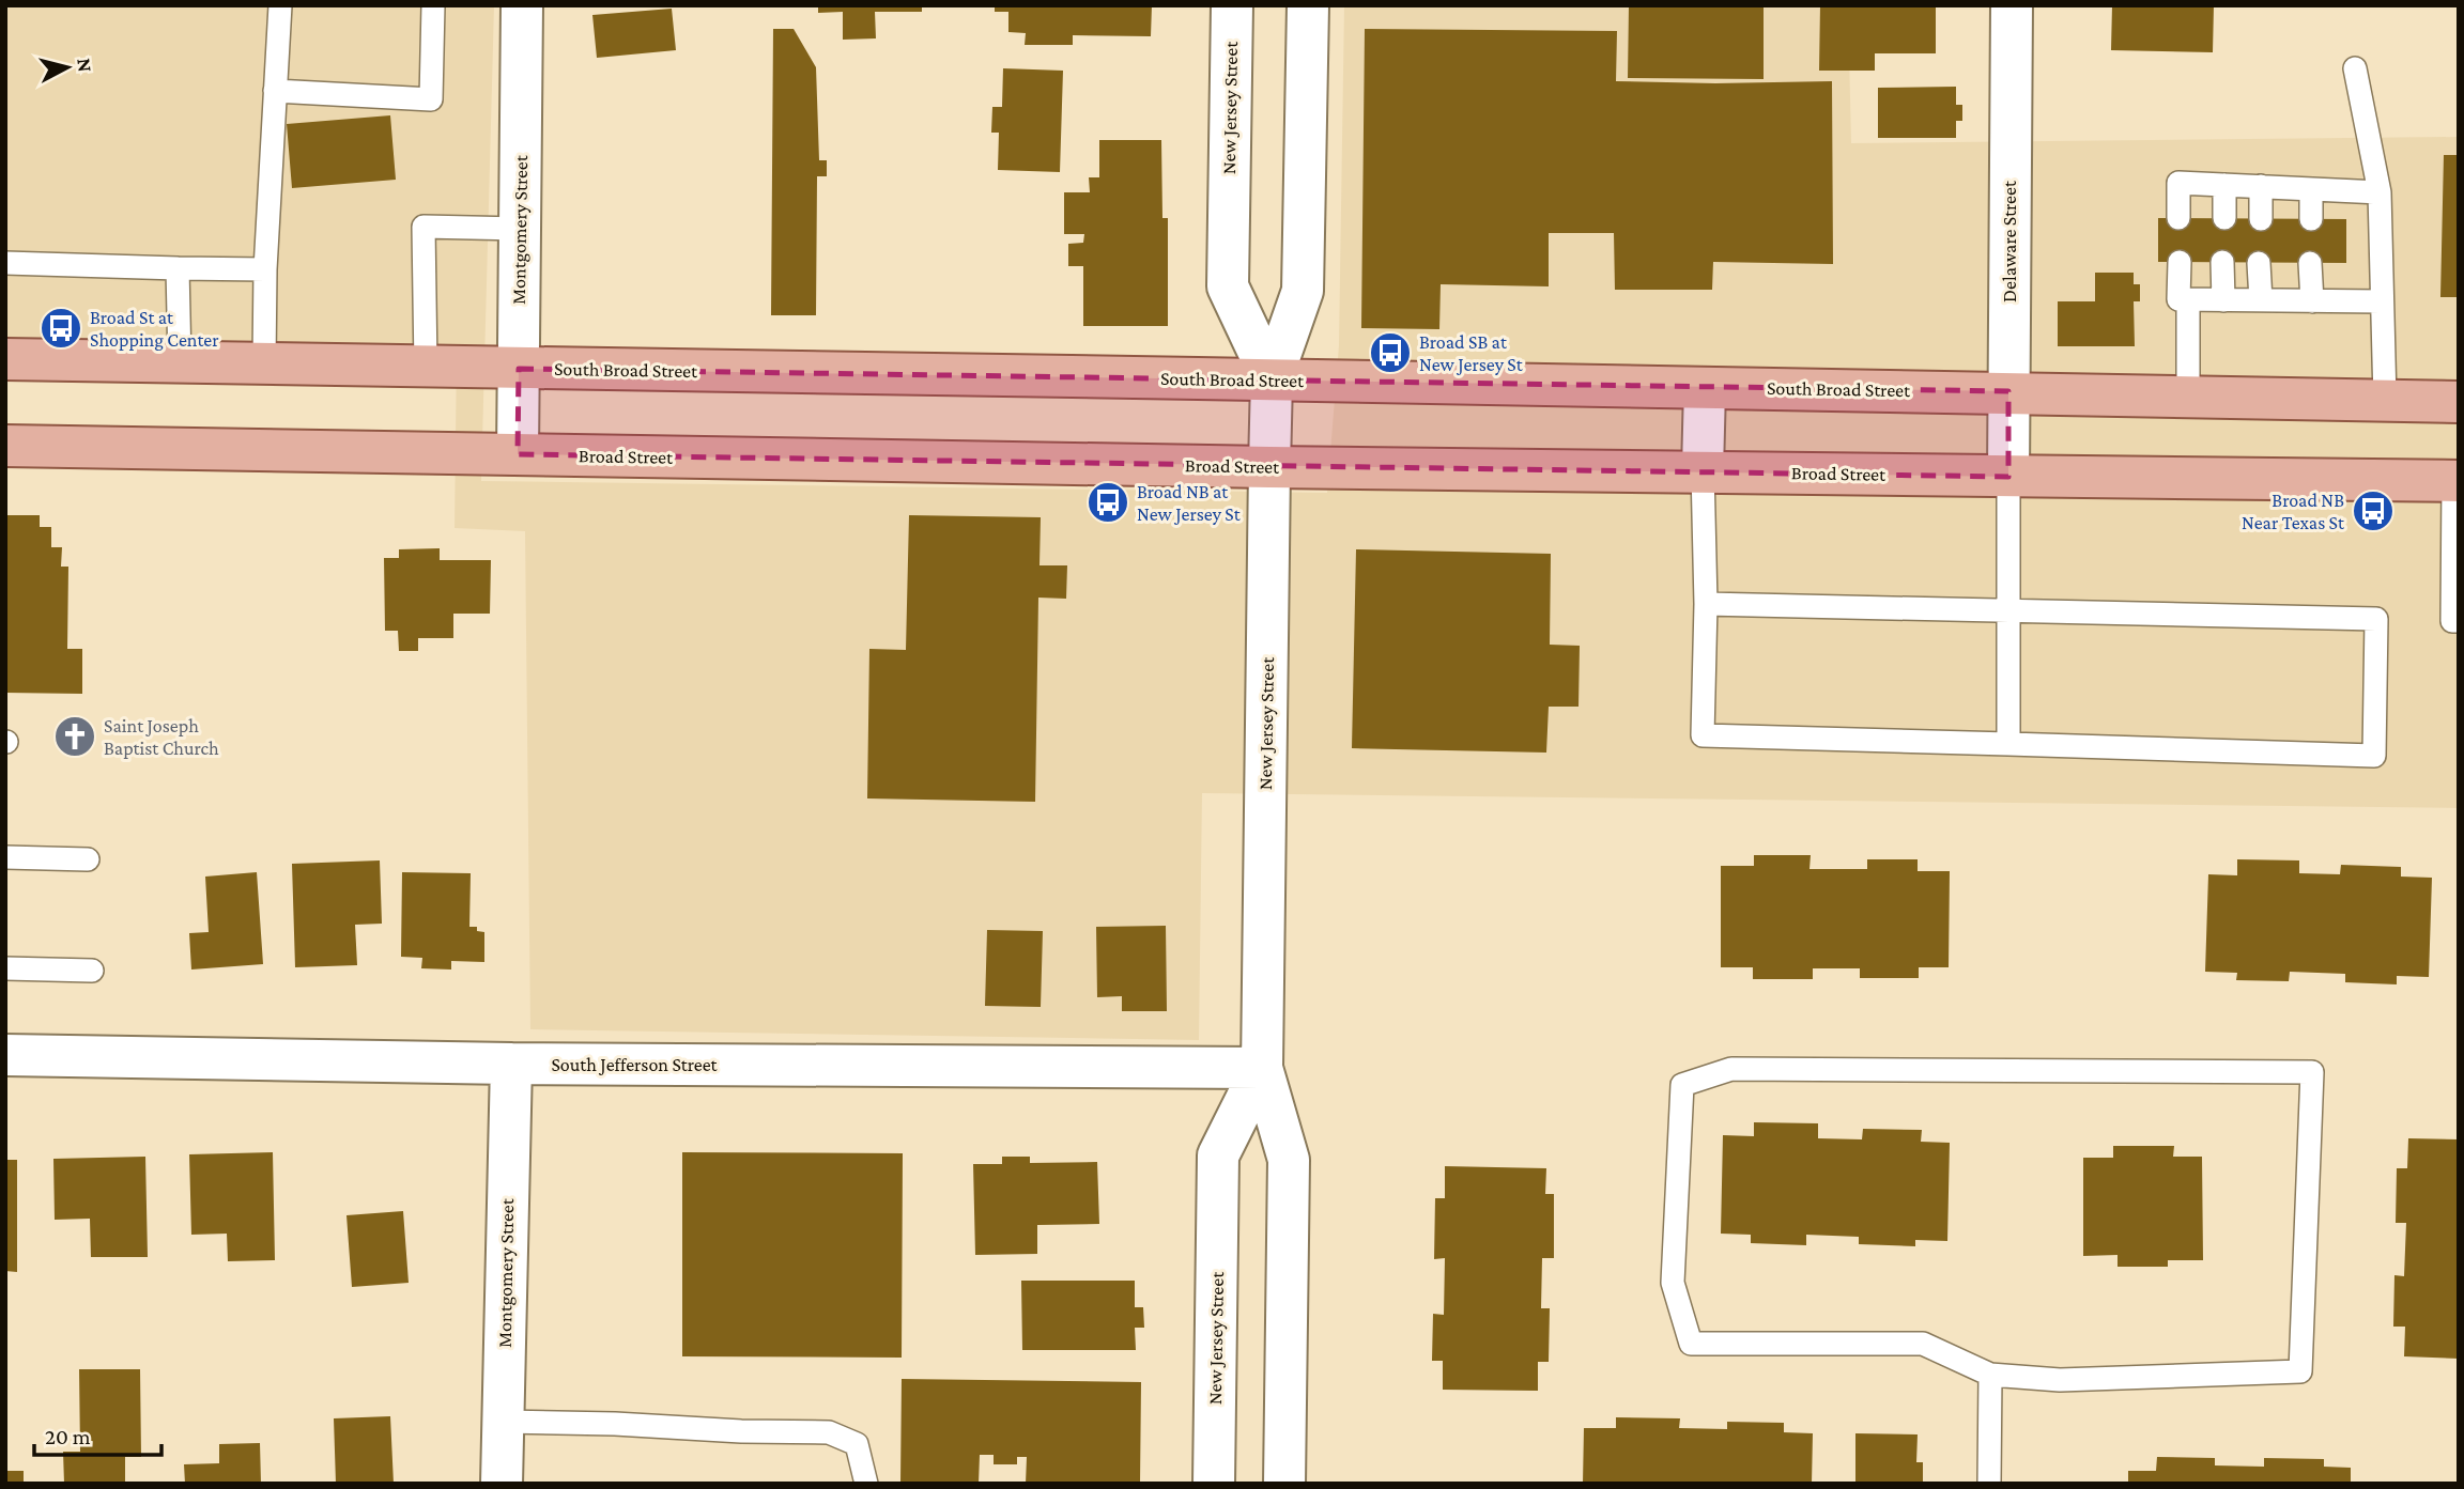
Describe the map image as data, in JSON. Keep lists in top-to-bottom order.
{
  "streets": {
    "main road": ["South Broad Street", "Broad Street"],
    "street": [
      "New Jersey Street",
      "Montgomery Street",
      "Delaware Street",
      "South Jefferson Street"
    ]
  },
  "crossings": [
    ["New Jersey Street", "South Broad Street"],
    ["New Jersey Street", "Broad Street"],
    ["New Jersey Street", "South Jefferson Street"],
    ["Montgomery Street", "South Broad Street"],
    ["Montgomery Street", "Broad Street"],
    ["Montgomery Street", "South Jefferson Street"],
    ["Delaware Street", "South Broad Street"],
    ["Delaware Street", "Broad Street"]
  ],
  "places": {
    "bus stop": [
      "Broad St at Shopping Center",
      "Broad SB at New Jersey St",
      "Broad NB at New Jersey St",
      "Broad NB Near Texas St"
    ],
    "church": ["Saint Joseph Baptist Church"]
  },
  "scale_bar": "20 m",
  "north": "right"
}
